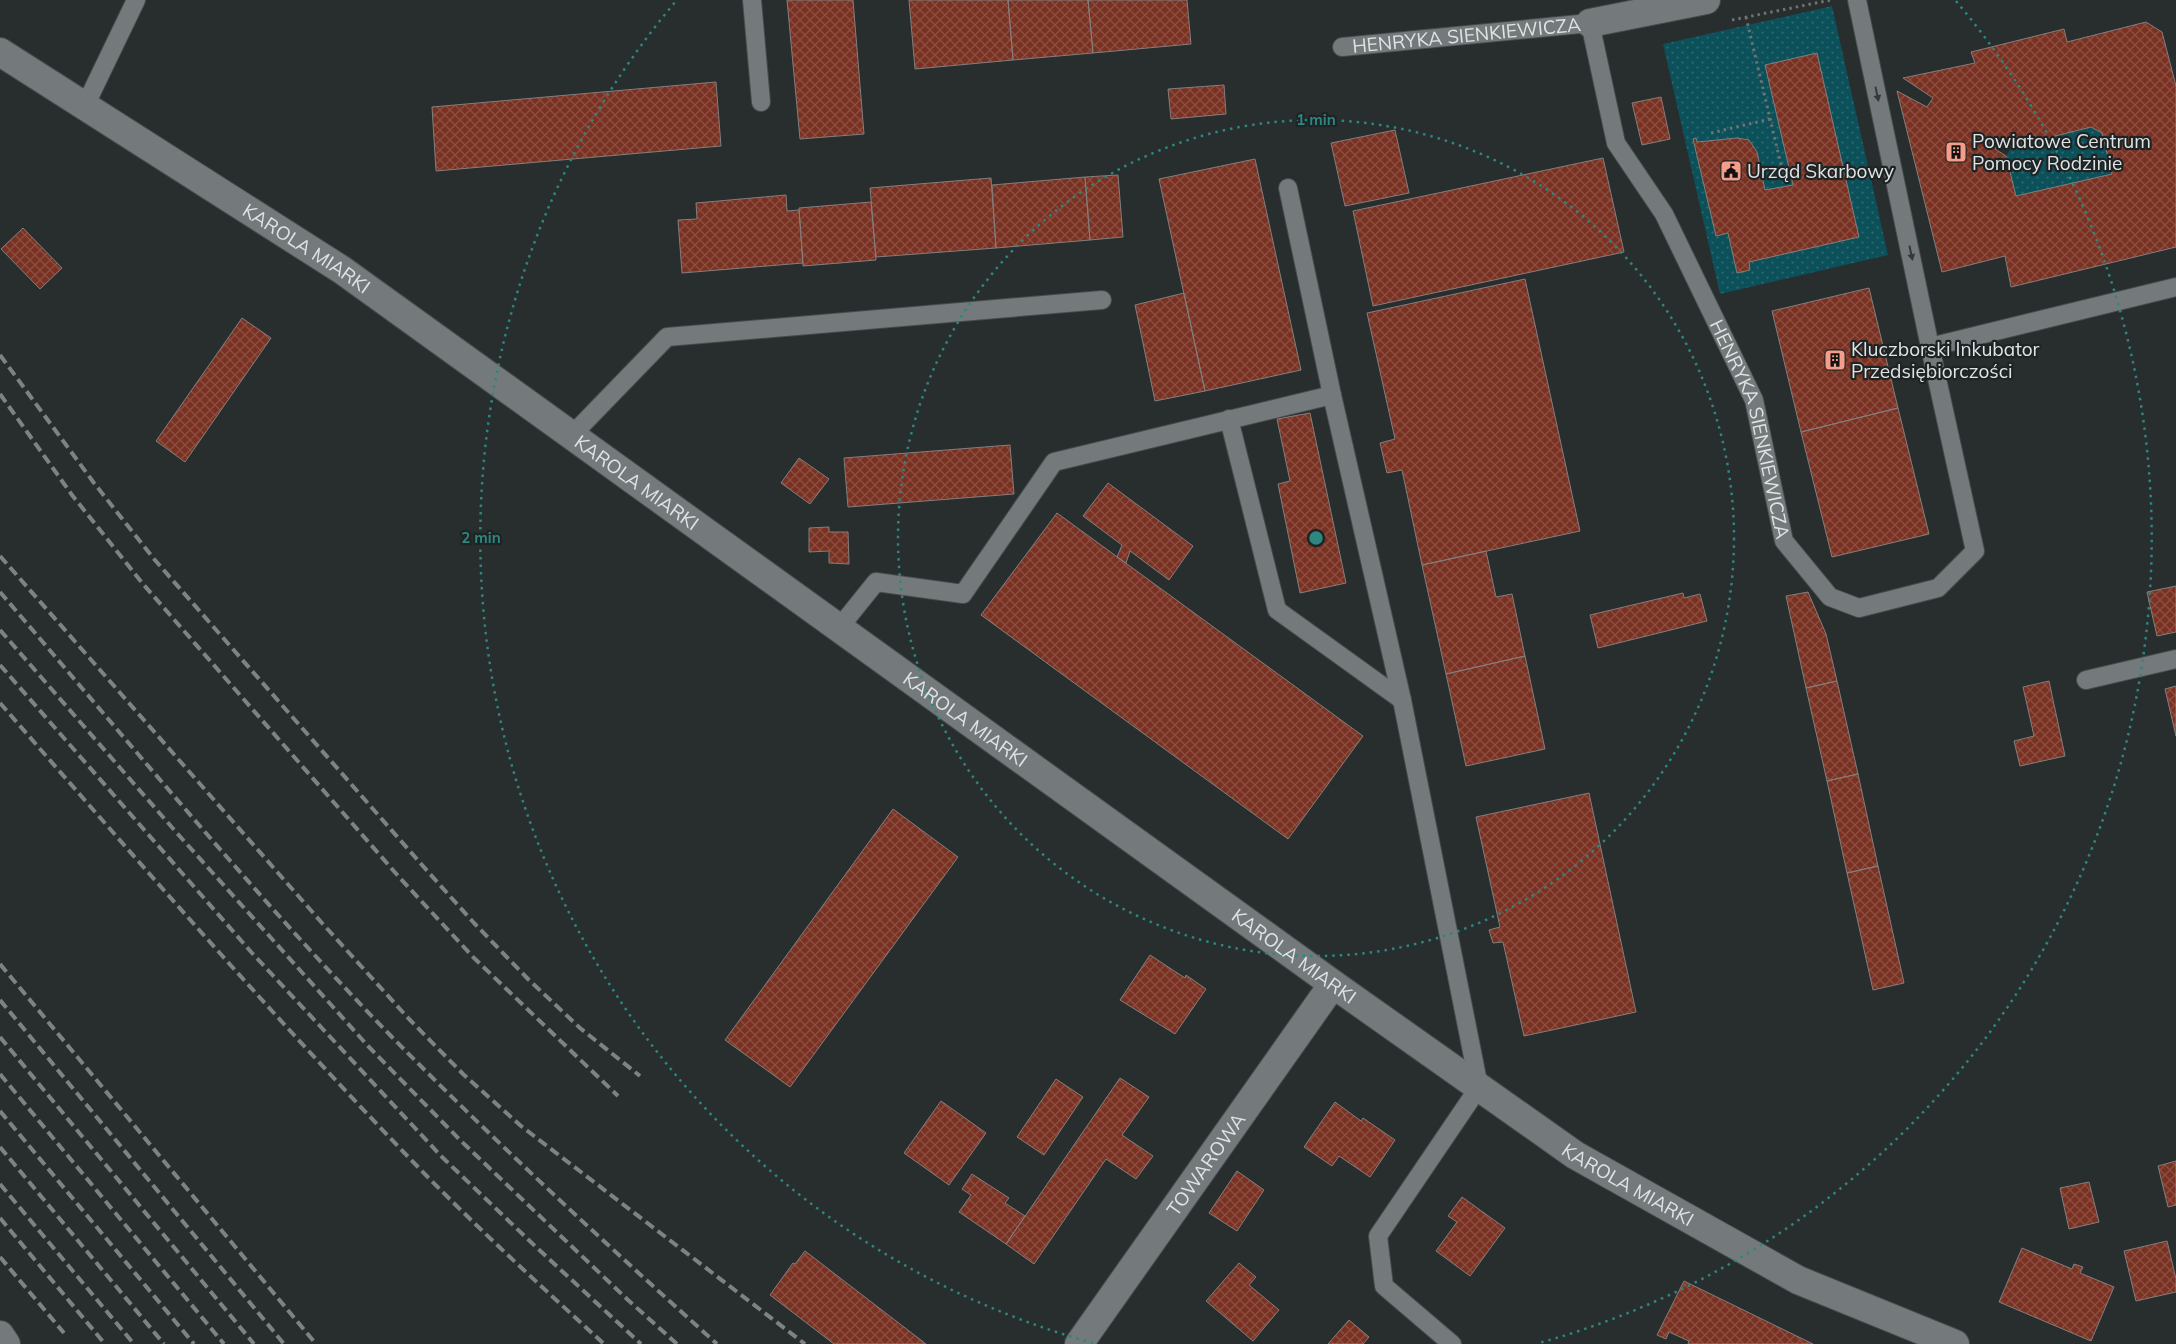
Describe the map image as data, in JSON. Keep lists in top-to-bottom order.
{
  "streets": {
    "street": ["HENRYKA SIENKIEWICZA", "KAROLA MIARKI", "TOWAROWA"]
  },
  "crossings": [
    ["KAROLA MIARKI", "TOWAROWA"]
  ],
  "places": {
    "building": ["Powiatowe Centrum Pomocy Rodzinie", "Kluczborski Inkubator Przedsiębiorczości"],
    "public building": ["Urząd Skarbowy"]
  },
  "rings": ["1 min", "2 min"]
}
